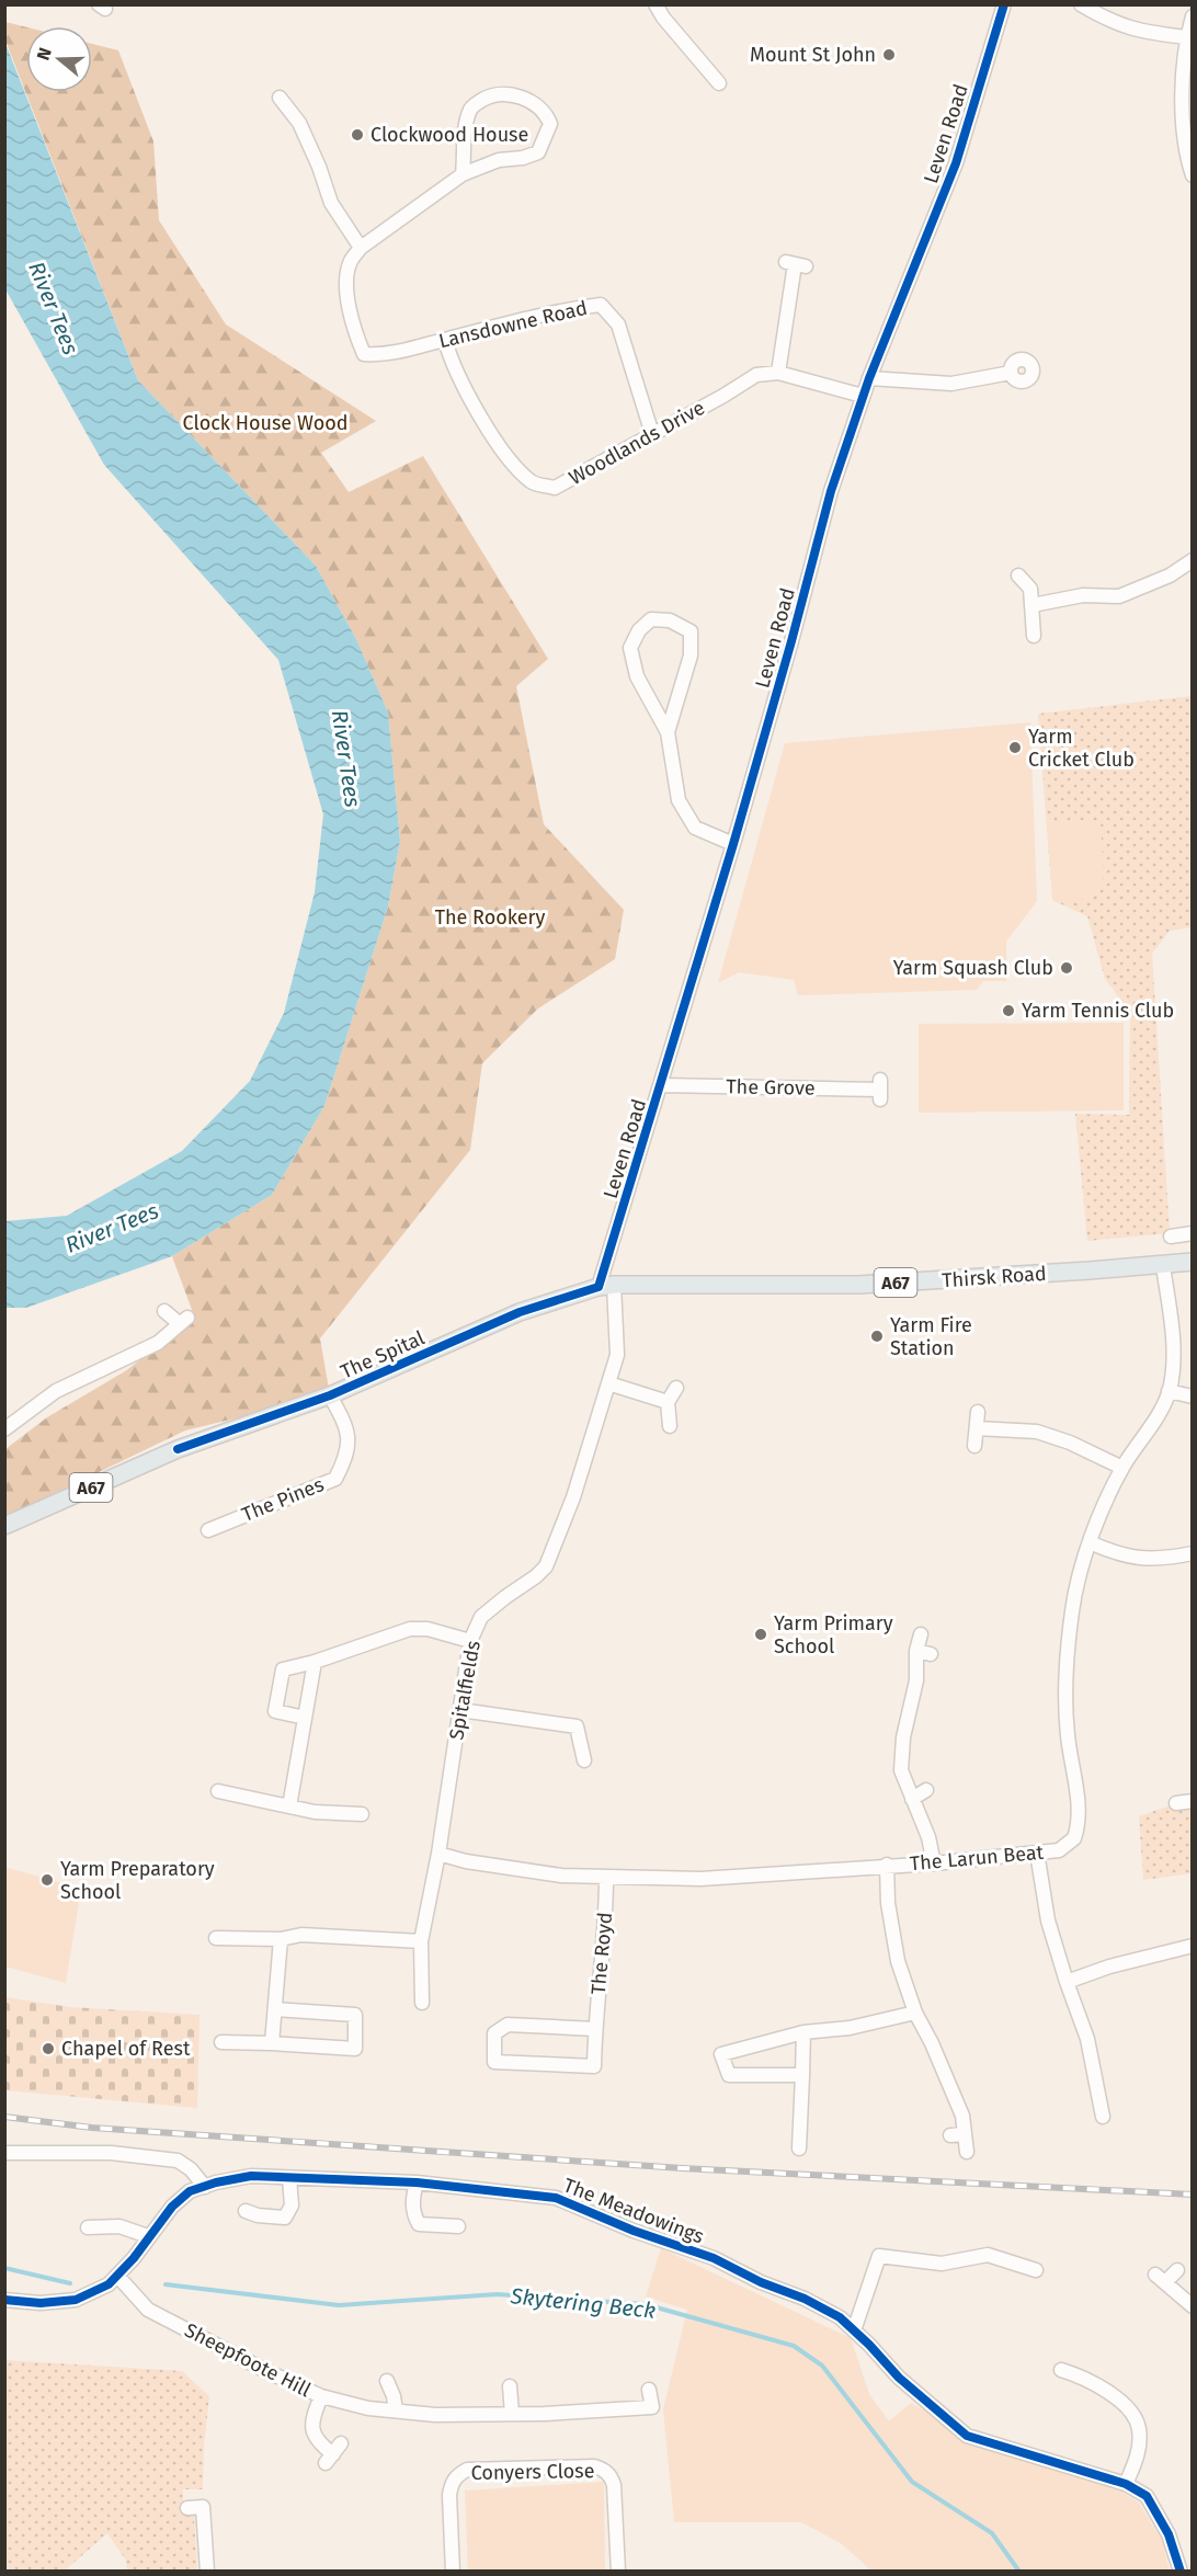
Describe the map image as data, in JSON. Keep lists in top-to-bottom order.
{
  "streets": {
    "main road": ["Thirsk Road", "A67", "The Spital"],
    "street": [
      "Leven Road",
      "Lansdowne Road",
      "Woodlands Drive",
      "The Grove",
      "The Pines",
      "Spitalfields",
      "The Larun Beat",
      "The Royd",
      "The Meadowings",
      "Sheepfoote Hill",
      "Conyers Close"
    ]
  },
  "crossings": [
    ["Leven Road", "Woodlands Drive"],
    ["Leven Road", "The Grove"],
    ["Leven Road", "Thirsk Road"],
    ["Leven Road", "The Spital"],
    ["Leven Road", "Spitalfields"],
    ["Lansdowne Road", "Woodlands Drive"],
    ["Thirsk Road", "The Spital"],
    ["Thirsk Road", "Spitalfields"],
    ["Thirsk Road", "The Larun Beat"],
    ["The Spital", "The Pines"],
    ["The Spital", "Spitalfields"],
    ["Spitalfields", "The Larun Beat"],
    ["The Larun Beat", "The Royd"],
    ["The Meadowings", "Sheepfoote Hill"]
  ],
  "water": ["River Tees", "Skytering Beck"],
  "parks": ["Clock House Wood", "The Rookery"],
  "places": [
    "Mount St John",
    "Clockwood House",
    "Yarm Cricket Club",
    "Yarm Squash Club",
    "Yarm Tennis Club",
    "Yarm Fire Station",
    "Yarm Primary School",
    "Yarm Preparatory School",
    "Chapel of Rest"
  ],
  "north": "left"
}
